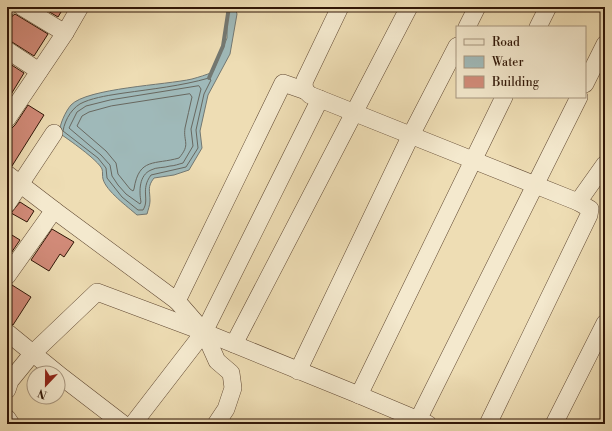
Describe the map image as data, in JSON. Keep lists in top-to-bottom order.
{
  "legend": ["Road", "Water", "Building"],
  "north": "bottom"
}
